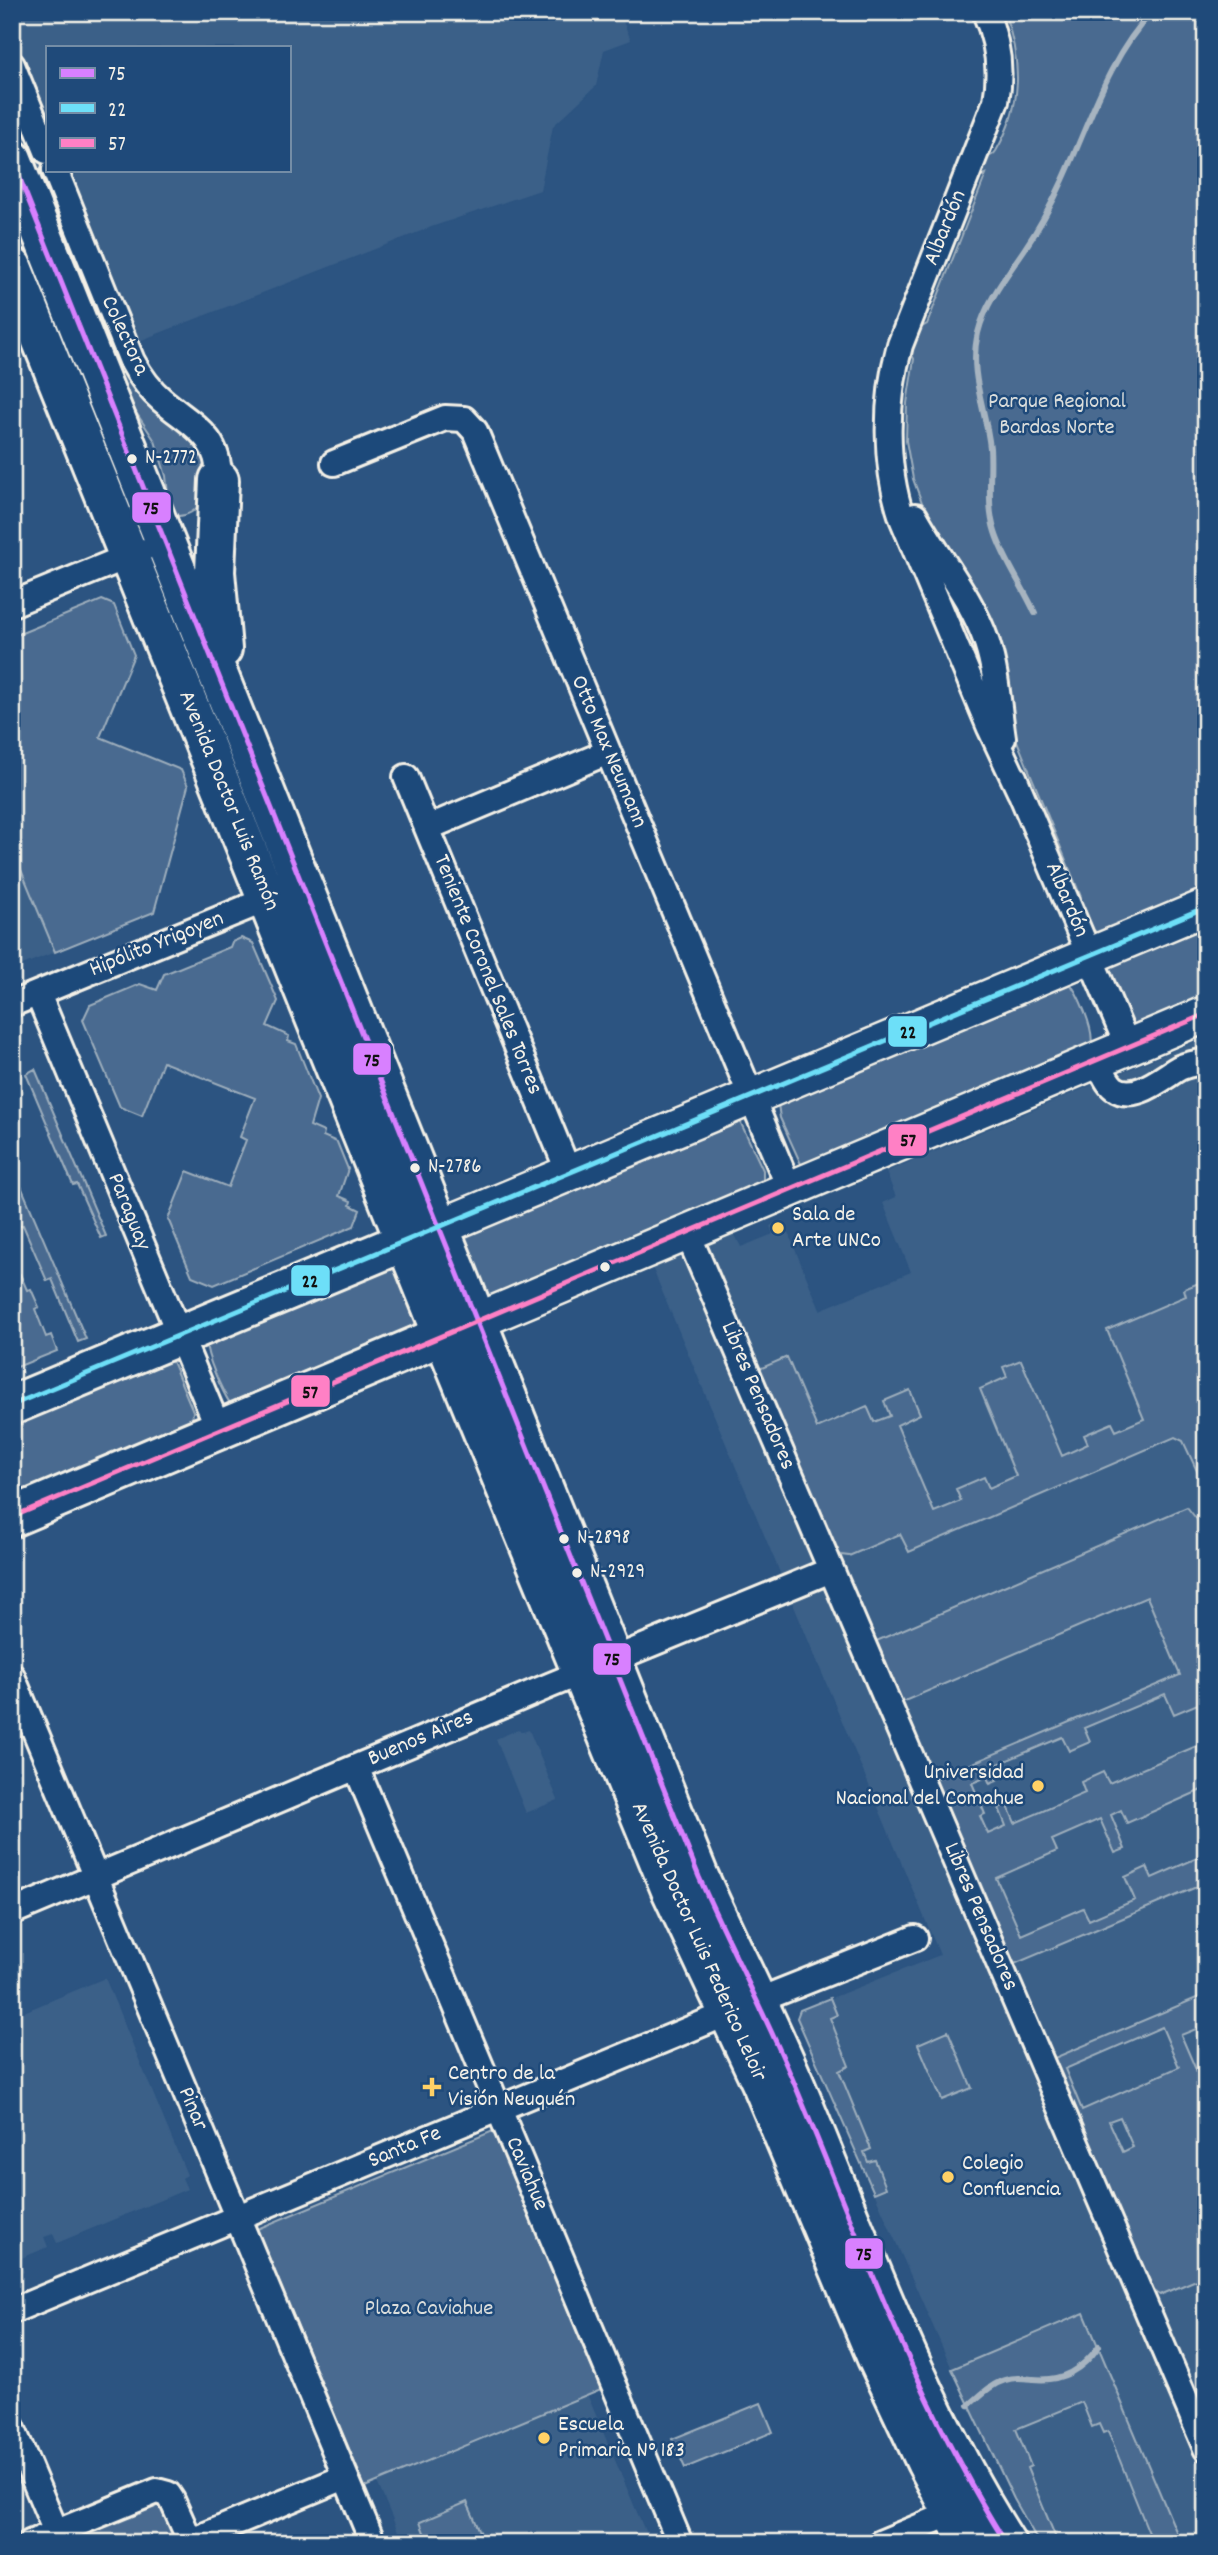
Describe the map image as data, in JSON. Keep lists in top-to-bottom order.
{
  "streets": {
    "main road": ["Avenida Doctor Luis Ramón", "Avenida Doctor Luis Federico Leloir"],
    "street": [
      "Albardón",
      "Colectora",
      "Otto Max Neumann",
      "Hipólito Yrigoyen",
      "Teniente Coronel Sales Torres",
      "Paraguay",
      "Libres Pensadores",
      "Buenos Aires",
      "Pinar",
      "Santa Fe",
      "Caviahue"
    ]
  },
  "crossings": [
    ["Colectora", "Avenida Doctor Luis Ramón"],
    ["Avenida Doctor Luis Ramón", "Hipólito Yrigoyen"],
    ["Avenida Doctor Luis Ramón", "Avenida Doctor Luis Federico Leloir"],
    ["Hipólito Yrigoyen", "Paraguay"],
    ["Libres Pensadores", "Buenos Aires"],
    ["Buenos Aires", "Avenida Doctor Luis Federico Leloir"],
    ["Buenos Aires", "Pinar"],
    ["Buenos Aires", "Caviahue"],
    ["Avenida Doctor Luis Federico Leloir", "Santa Fe"],
    ["Pinar", "Santa Fe"],
    ["Santa Fe", "Caviahue"]
  ],
  "parks": ["Parque Regional Bardas Norte", "Plaza Caviahue"],
  "places": {
    "other": [
      "N-2772",
      "N-2786",
      "Sala de Arte UNCo",
      "N-2898",
      "N-2929",
      "Universidad Nacional del Comahue",
      "Colegio Confluencia",
      "Escuela Primaria N° 183"
    ],
    "health": ["Centro de la Visión Neuquén"]
  },
  "lines": ["transit line 75", "transit line 22", "transit line 57"],
  "legend": ["75", "22", "57"]
}
